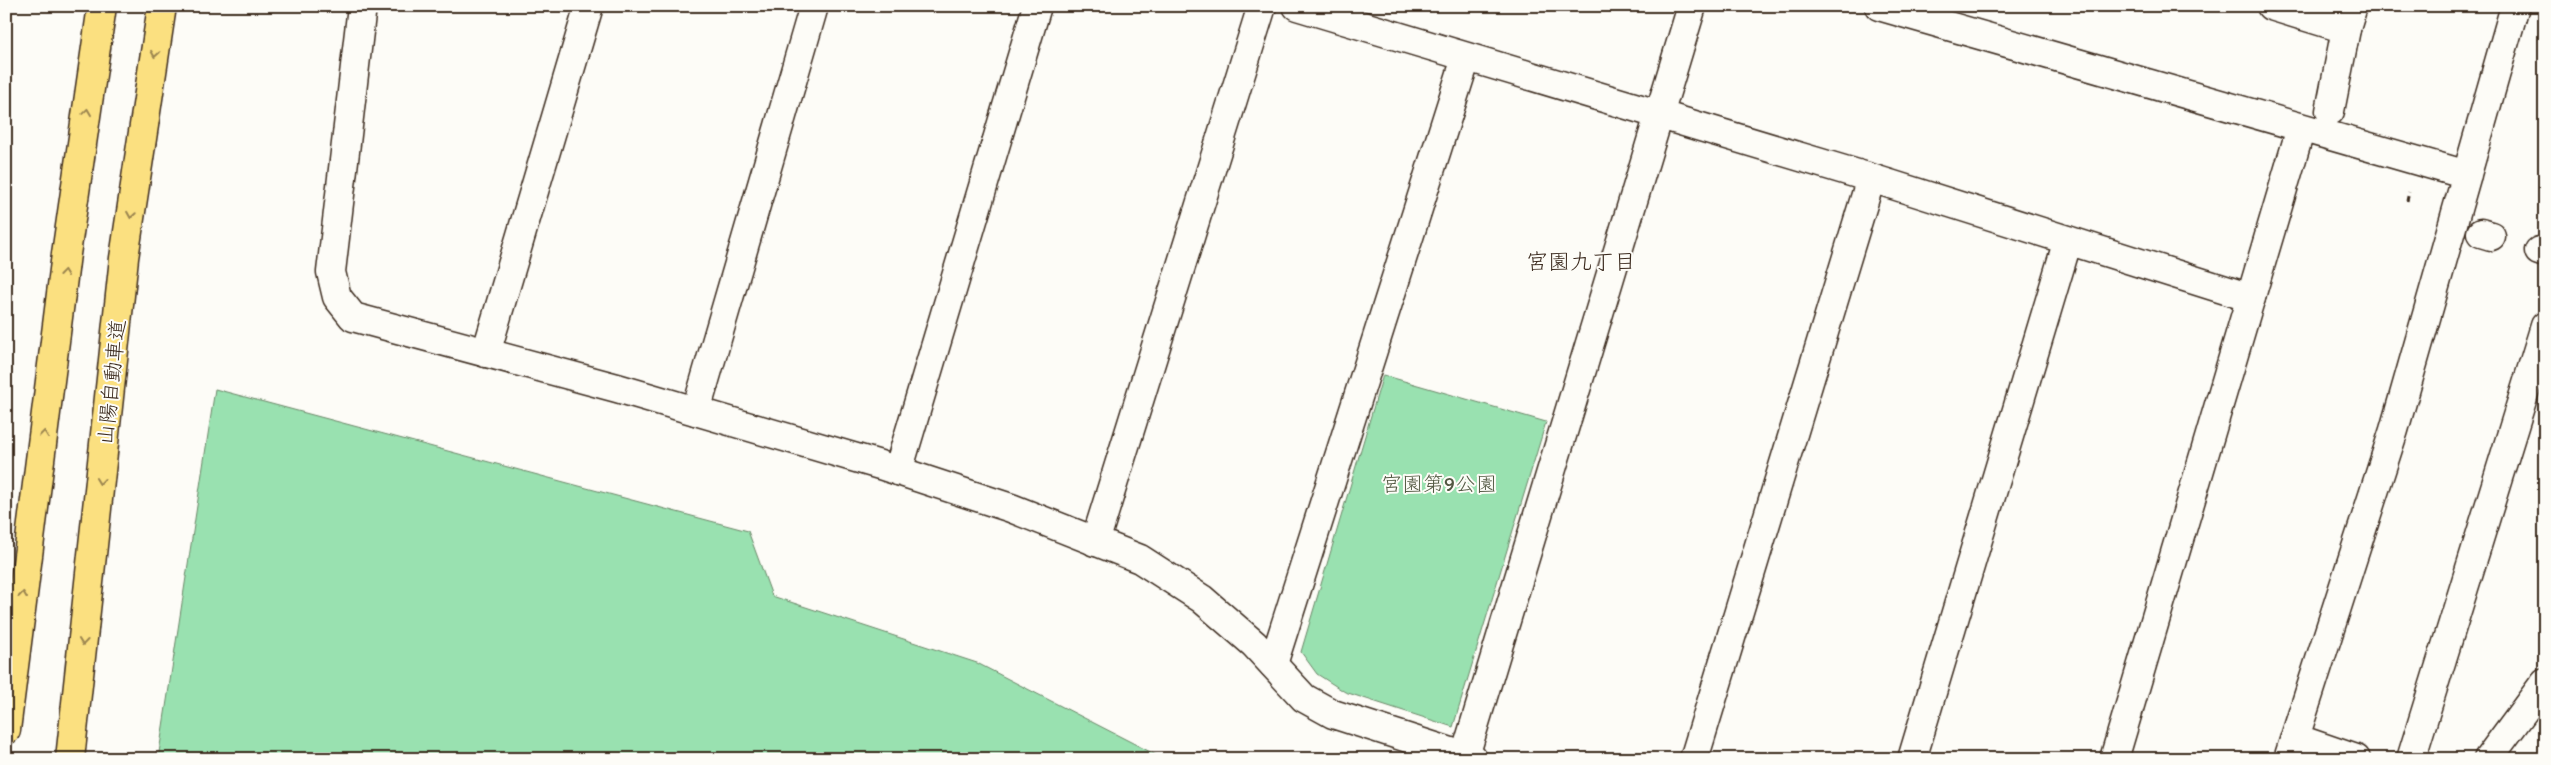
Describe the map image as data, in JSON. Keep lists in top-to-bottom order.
{
  "streets": {
    "highway": ["山陽自動車道"]
  },
  "districts": ["宮園九丁目"],
  "parks": ["宮園第9公園"]
}
